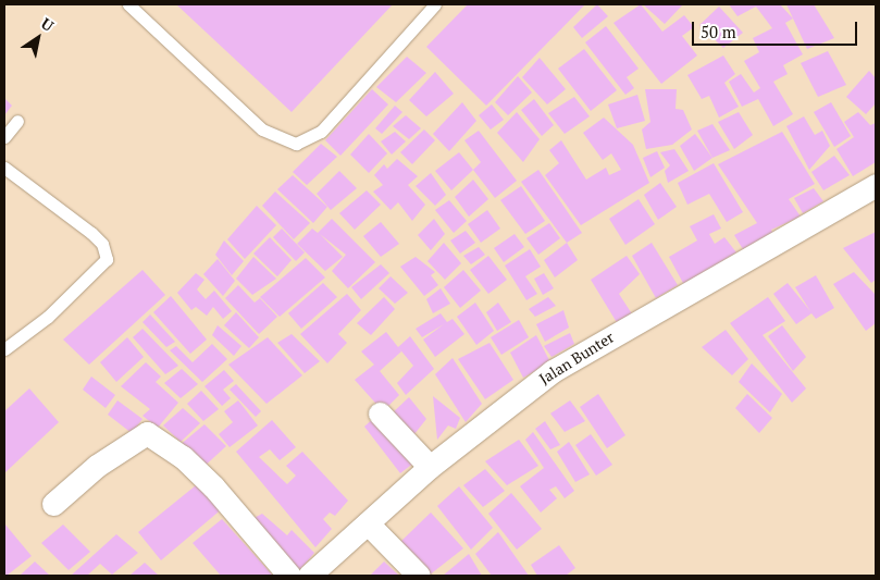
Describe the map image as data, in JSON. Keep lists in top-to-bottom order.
{
  "streets": {
    "street": ["Jalan Bunter"]
  },
  "scale_bar": "50 m",
  "north": "top right"
}
